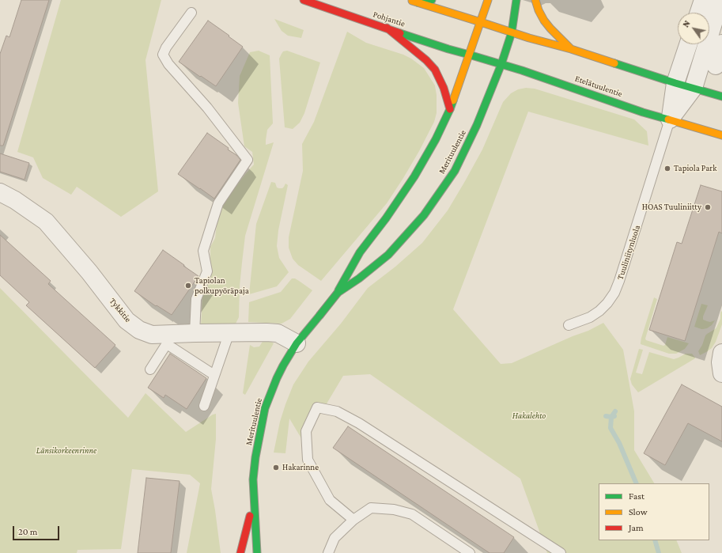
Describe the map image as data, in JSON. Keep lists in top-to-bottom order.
{
  "streets": {
    "main road": ["Pohjantie", "Etelätuulentie", "Merituulentie"],
    "street": ["Tykkitie"],
    "lane": ["Tuuliniitynluola"]
  },
  "crossings": [
    ["Pohjantie", "Etelätuulentie"],
    ["Pohjantie", "Merituulentie"],
    ["Etelätuulentie", "Merituulentie"],
    ["Etelätuulentie", "Tuuliniitynluola"],
    ["Merituulentie", "Tykkitie"]
  ],
  "parks": ["Hakalehto", "Länsikorkeenrinne"],
  "places": [
    "Tapiola Park",
    "HOAS Tuuliniitty",
    "Tapiolan polkupyöräpaja",
    "Hakarinne"
  ],
  "legend": ["Fast", "Slow", "Jam"],
  "scale_bar": "20 m",
  "north": "top left"
}
